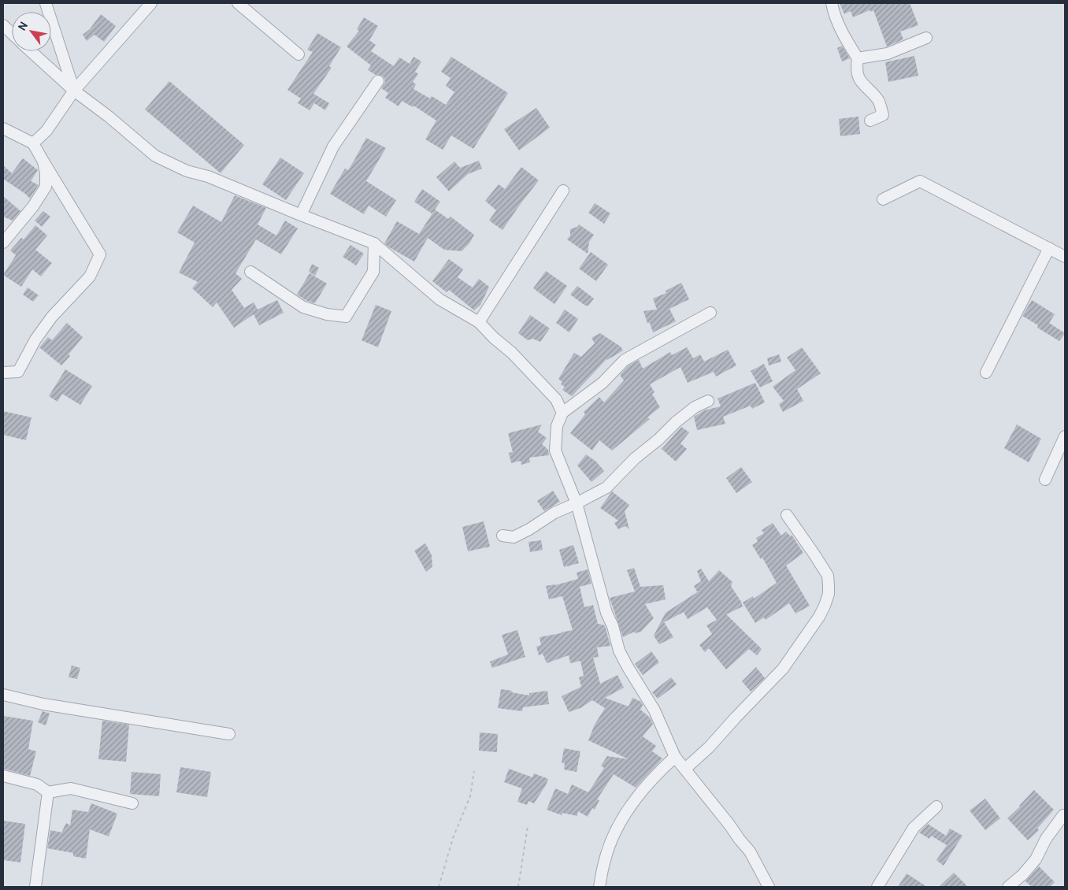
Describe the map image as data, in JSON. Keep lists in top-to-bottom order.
{
  "north": "top left"
}
